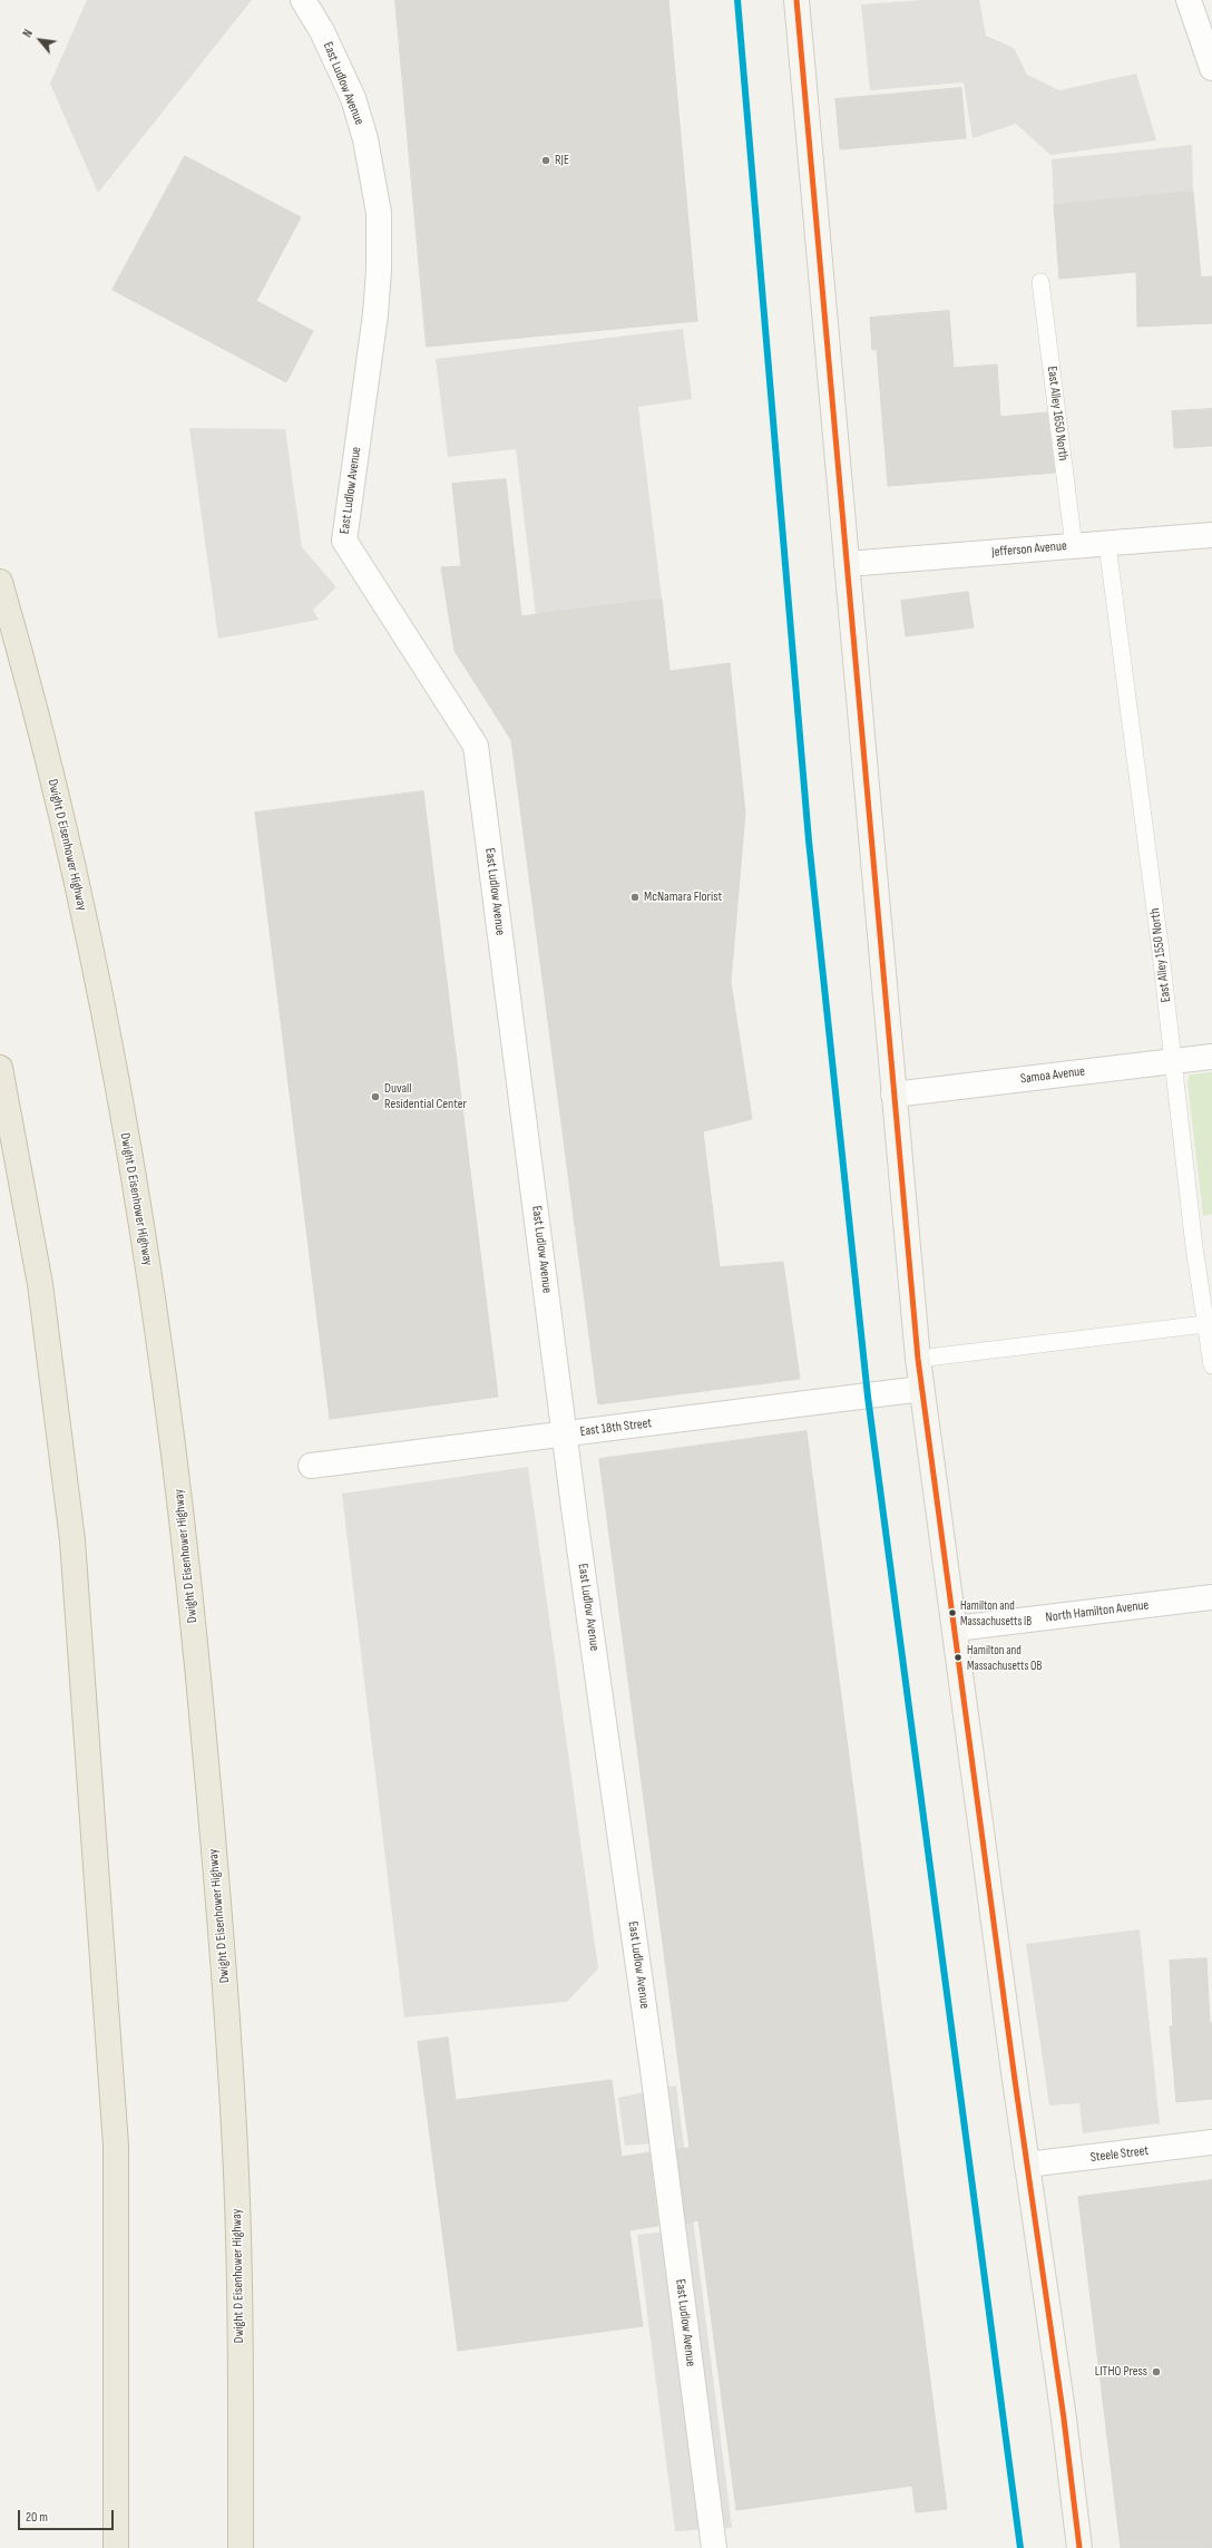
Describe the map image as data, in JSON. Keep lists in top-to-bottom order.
{
  "streets": {
    "highway": ["Dwight D Eisenhower Highway"],
    "street": [
      "East Ludlow Avenue",
      "Jefferson Avenue",
      "Samoa Avenue",
      "East 18th Street",
      "North Hamilton Avenue",
      "Steele Street"
    ],
    "lane": ["East Alley 1650 North", "East Alley 1550 North"]
  },
  "crossings": [
    ["East Ludlow Avenue", "East 18th Street"],
    ["East Alley 1650 North", "Jefferson Avenue"],
    ["Jefferson Avenue", "East Alley 1550 North"],
    ["East Alley 1550 North", "Samoa Avenue"]
  ],
  "places": [
    "RJE",
    "McNamara Florist",
    "Duvall Residential Center",
    "Hamilton and Massachusetts IB",
    "Hamilton and Massachusetts OB",
    "LITHO Press"
  ],
  "scale_bar": "20 m",
  "north": "top left"
}
